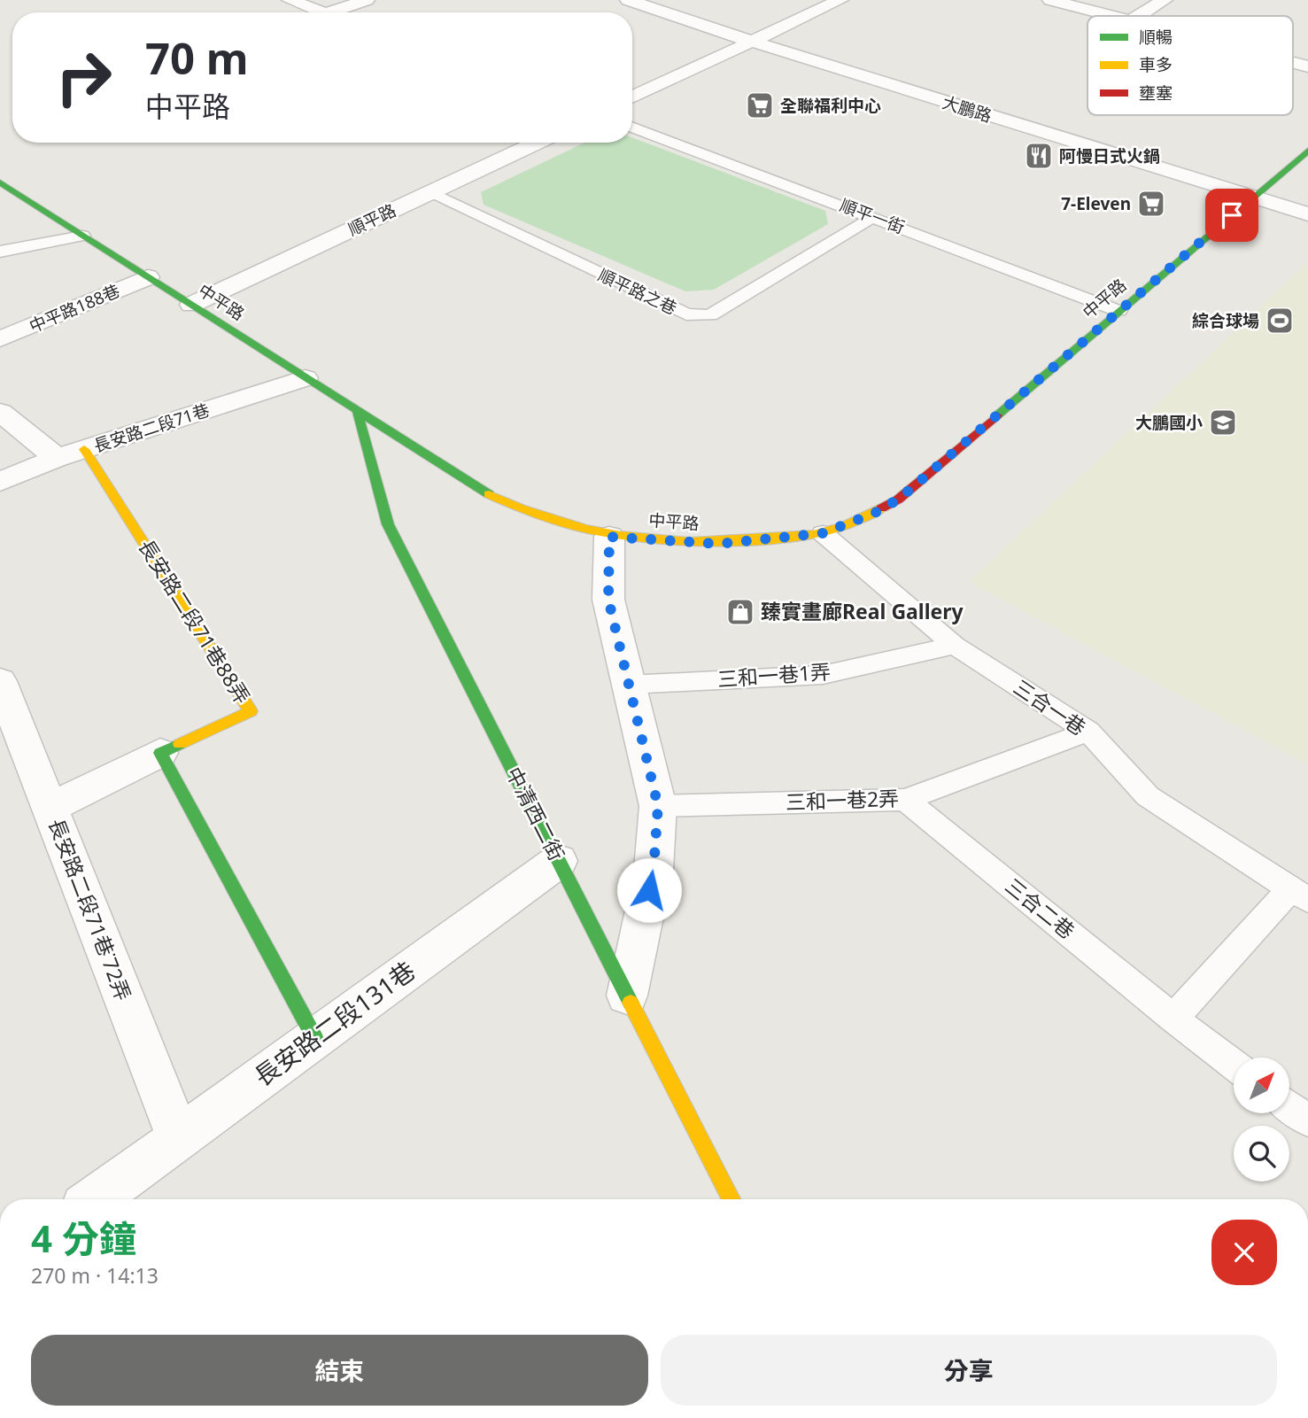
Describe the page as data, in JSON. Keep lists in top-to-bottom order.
{
  "streets": {
    "street": [
      "大鵬路",
      "順平路",
      "中平路",
      "中平路188巷",
      "長安路二段71巷",
      "長安路二段71巷88弄",
      "中清西二街",
      "長安路二段71巷˙72弄",
      "長安路二段131巷"
    ],
    "lane": [
      "順平一街",
      "順平路之巷",
      "三和一巷1弄",
      "三合一巷",
      "三和一巷2弄",
      "三合二巷"
    ]
  },
  "crossings": [
    ["大鵬路", "中平路"],
    ["順平一街", "順平路之巷"],
    ["順平一街", "中平路"],
    ["順平路", "順平路之巷"],
    ["順平路", "中平路"],
    ["中平路", "中平路188巷"],
    ["中平路", "長安路二段71巷"],
    ["中平路", "三合一巷"],
    ["中平路", "中清西二街"],
    ["長安路二段71巷", "長安路二段71巷88弄"],
    ["長安路二段71巷88弄", "長安路二段71巷˙72弄"],
    ["三和一巷1弄", "三合一巷"],
    ["三合一巷", "三和一巷2弄"],
    ["三和一巷2弄", "三合二巷"],
    ["中清西二街", "長安路二段131巷"],
    ["長安路二段71巷˙72弄", "長安路二段131巷"]
  ],
  "places": {
    "supermarket": ["全聯福利中心", "7-Eleven"],
    "restaurant": ["阿慢日式火鍋"],
    "sports": ["綜合球場"],
    "school or university": ["大鵬國小"],
    "shop": ["臻實畫廊Real Gallery"]
  },
  "legend": ["順暢", "車多", "壅塞"],
  "north": "top right",
  "page": {
    "turn": ["70 m", "中平路"],
    "heading": ["4 分鐘", "270 m · 14:13"],
    "buttons": ["結束", "分享"]
  }
}
